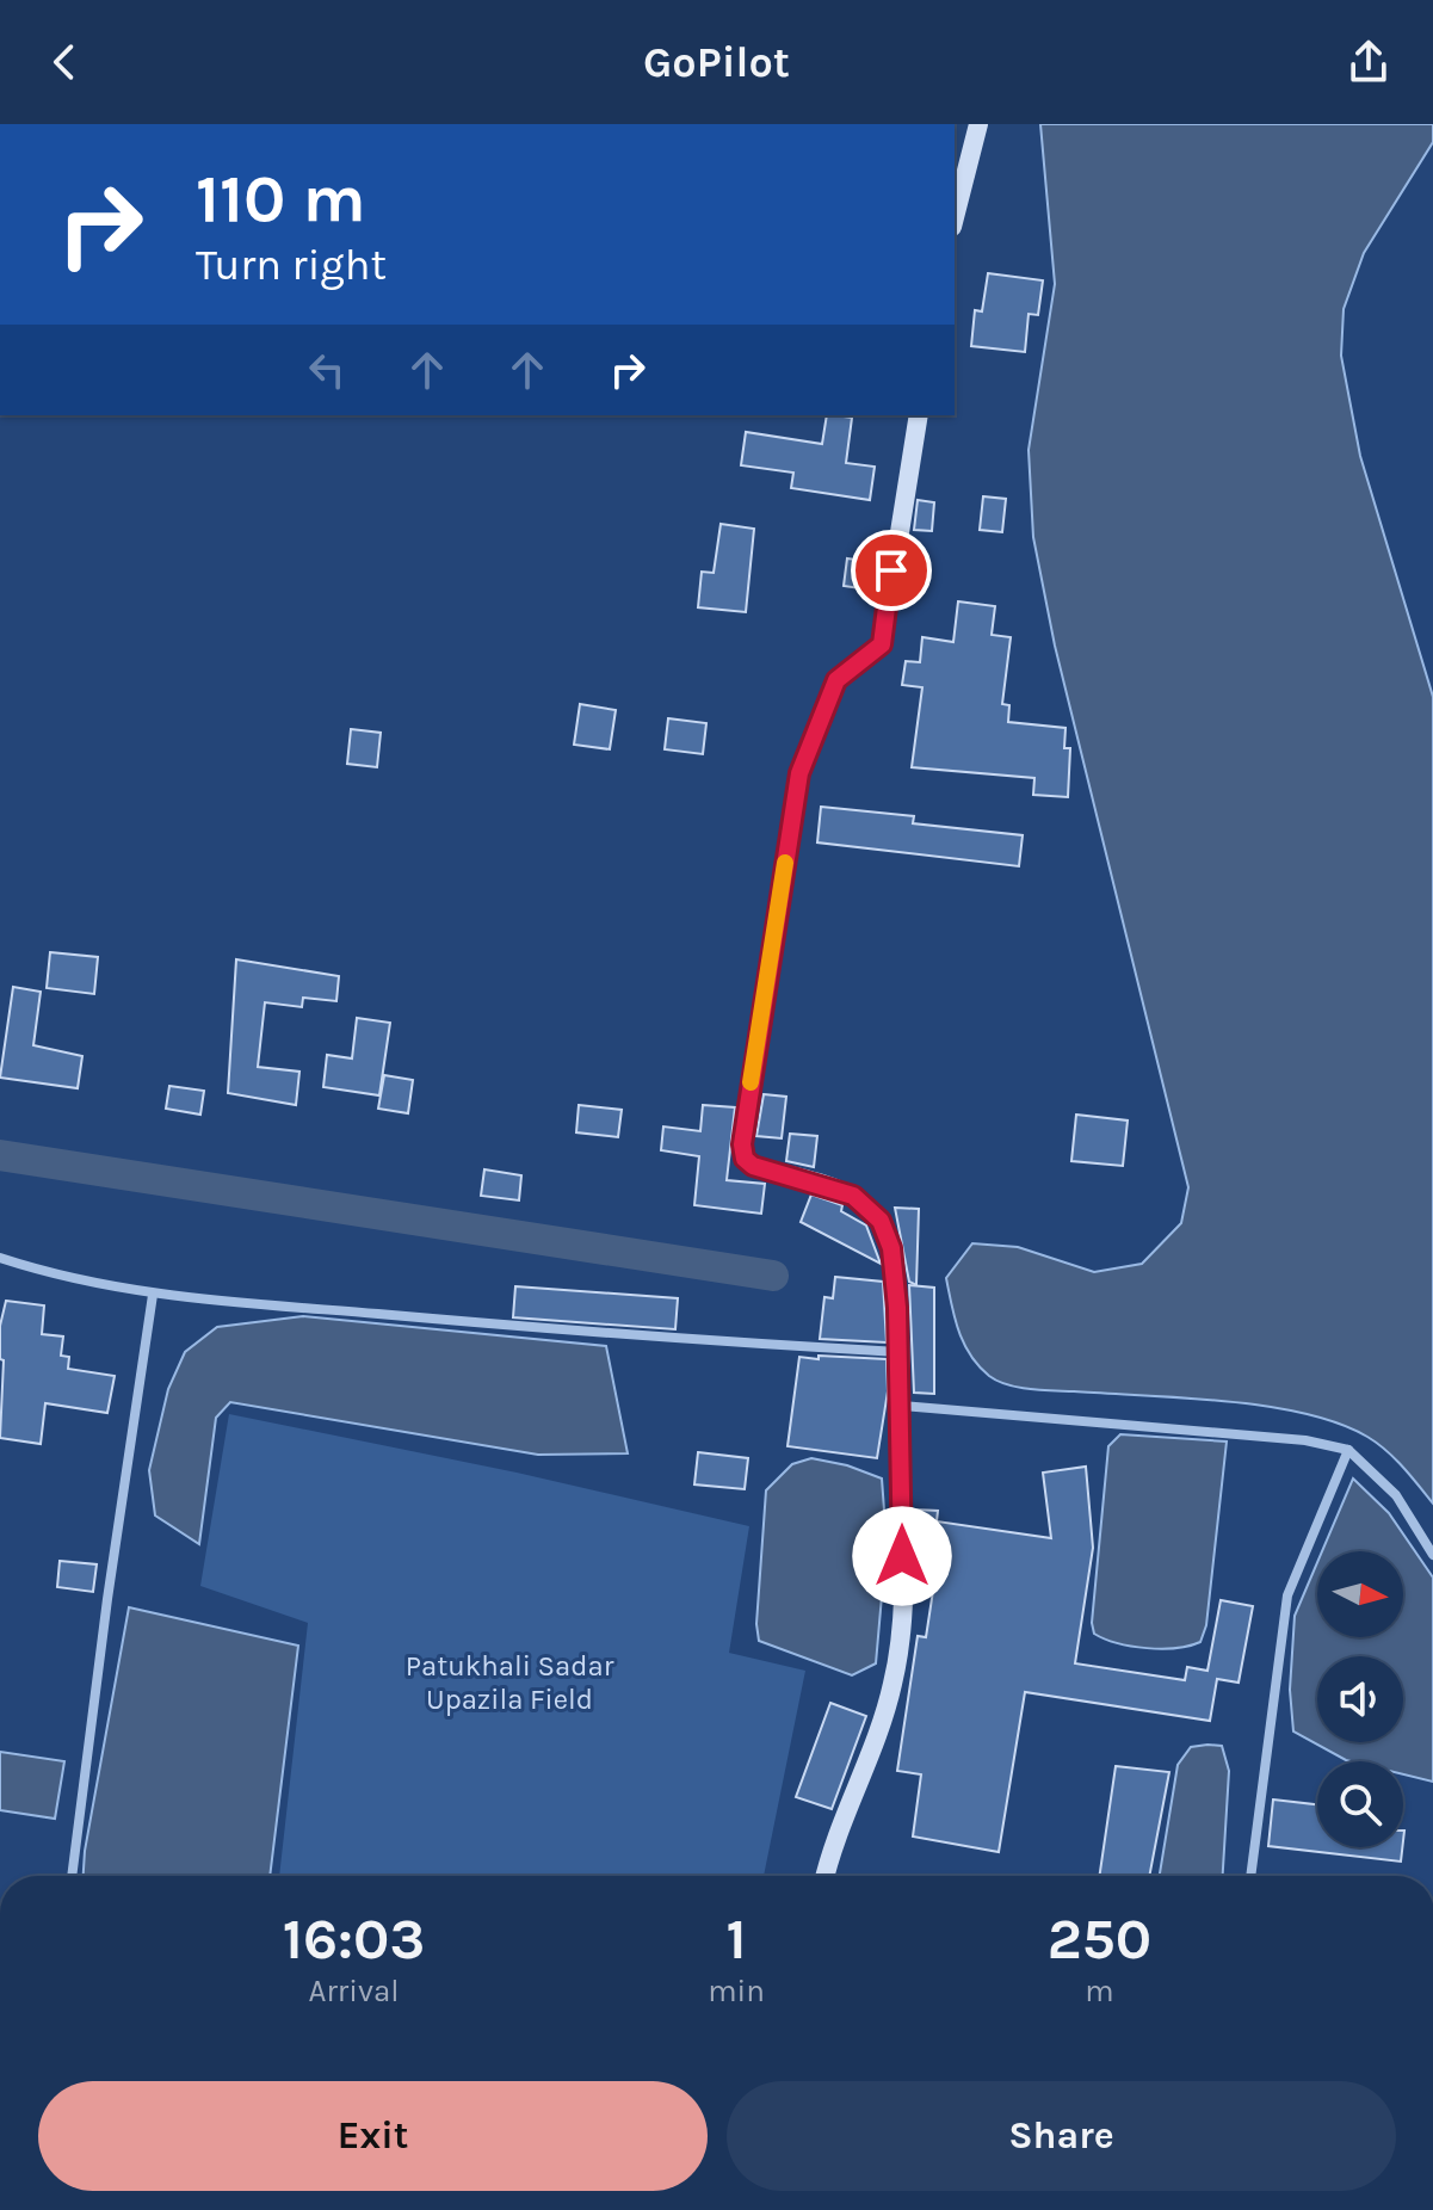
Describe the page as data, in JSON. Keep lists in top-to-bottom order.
{
  "parks": ["Patukhali Sadar Upazila Field"],
  "north": "right",
  "page": {
    "header": "GoPilot",
    "turn": ["110 m", "Turn right"],
    "eta": [
      "16:03",
      "Arrival",
      "1",
      "min",
      "250",
      "m"
    ],
    "buttons": ["Exit", "Share"]
  }
}
